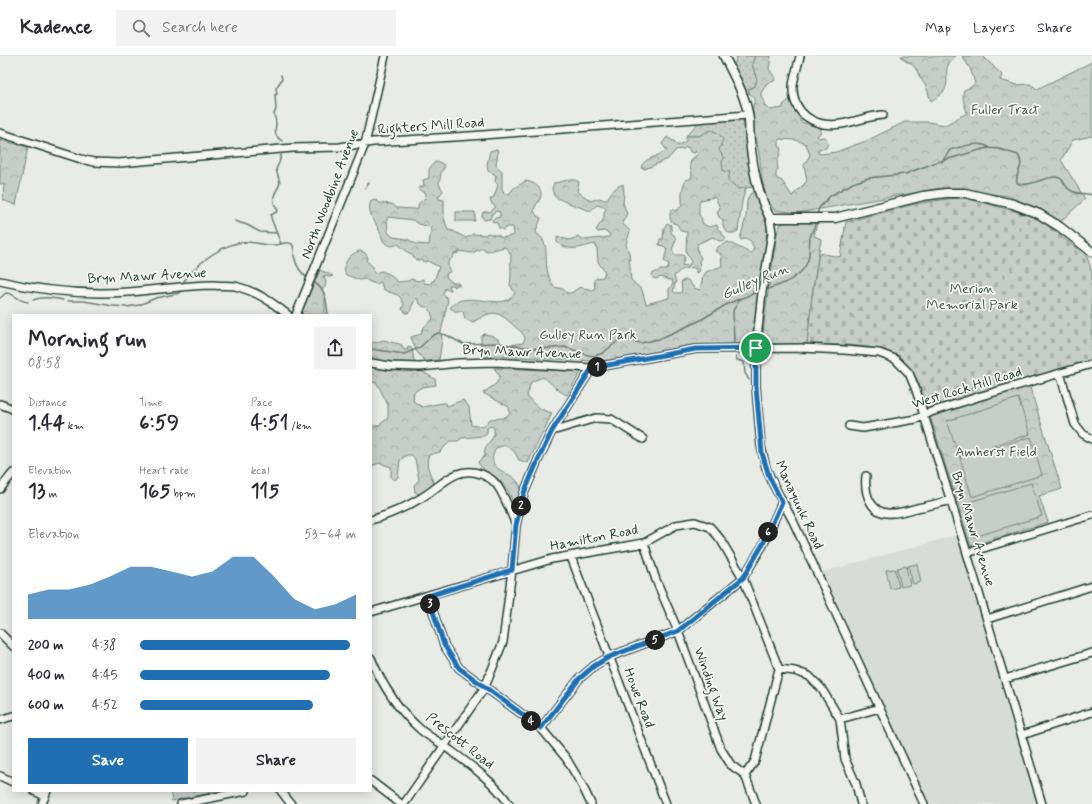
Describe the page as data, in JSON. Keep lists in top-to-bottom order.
{
  "streets": {
    "street": [
      "Righters Mill Road",
      "North Woodbine Avenue",
      "Bryn Mawr Avenue",
      "West Rock Hill Road",
      "Manayunk Road",
      "Hamilton Road",
      "Winding Way",
      "Howe Road",
      "Prescott Road"
    ]
  },
  "crossings": [
    ["Righters Mill Road", "North Woodbine Avenue"],
    ["Bryn Mawr Avenue", "West Rock Hill Road"],
    ["Bryn Mawr Avenue", "Manayunk Road"],
    ["Hamilton Road", "Winding Way"],
    ["Hamilton Road", "Howe Road"]
  ],
  "water": ["Gulley Run"],
  "parks": [
    "Fuller Tract",
    "Merion Memorial Park",
    "Gulley Run Park",
    "Amherst Field"
  ],
  "page": {
    "header": "Kadence",
    "search": "Search here",
    "nav": ["Map", "Layers", "Share"],
    "heading": ["Morning run", "08:58"],
    "pins": [
      "1",
      "2",
      "6",
      "3",
      "5",
      "4"
    ],
    "stats": [
      ["Distance", "1.44 km"],
      ["Time", "6:59"],
      ["Pace", "4:51 /km"],
      ["Elevation", "13 m"],
      ["Heart rate", "165 bpm"],
      ["kcal", "115"]
    ],
    "chart": ["Elevation", "53–64 m"],
    "list": [
      {
        "name": "200 m",
        "note": "4:38"
      },
      {
        "name": "400 m",
        "note": "4:45"
      },
      {
        "name": "600 m",
        "note": "4:52"
      }
    ],
    "buttons": ["Save", "Share"]
  }
}
